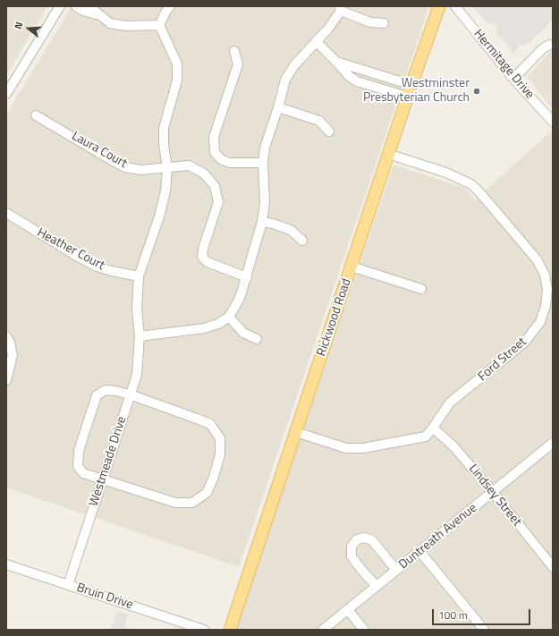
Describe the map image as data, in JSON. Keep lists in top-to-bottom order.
{
  "streets": {
    "main road": ["Rickwood Road"],
    "street": [
      "Hermitage Drive",
      "Laura Court",
      "Heather Court",
      "Ford Street",
      "Westmeade Drive",
      "Lindsey Street",
      "Duntreath Avenue",
      "Bruin Drive"
    ]
  },
  "crossings": [
    ["Laura Court", "Westmeade Drive"],
    ["Heather Court", "Westmeade Drive"],
    ["Rickwood Road", "Ford Street"],
    ["Ford Street", "Lindsey Street"],
    ["Westmeade Drive", "Bruin Drive"],
    ["Lindsey Street", "Duntreath Avenue"]
  ],
  "places": ["Westminster Presbyterian Church"],
  "scale_bar": "100 m",
  "north": "left"
}
